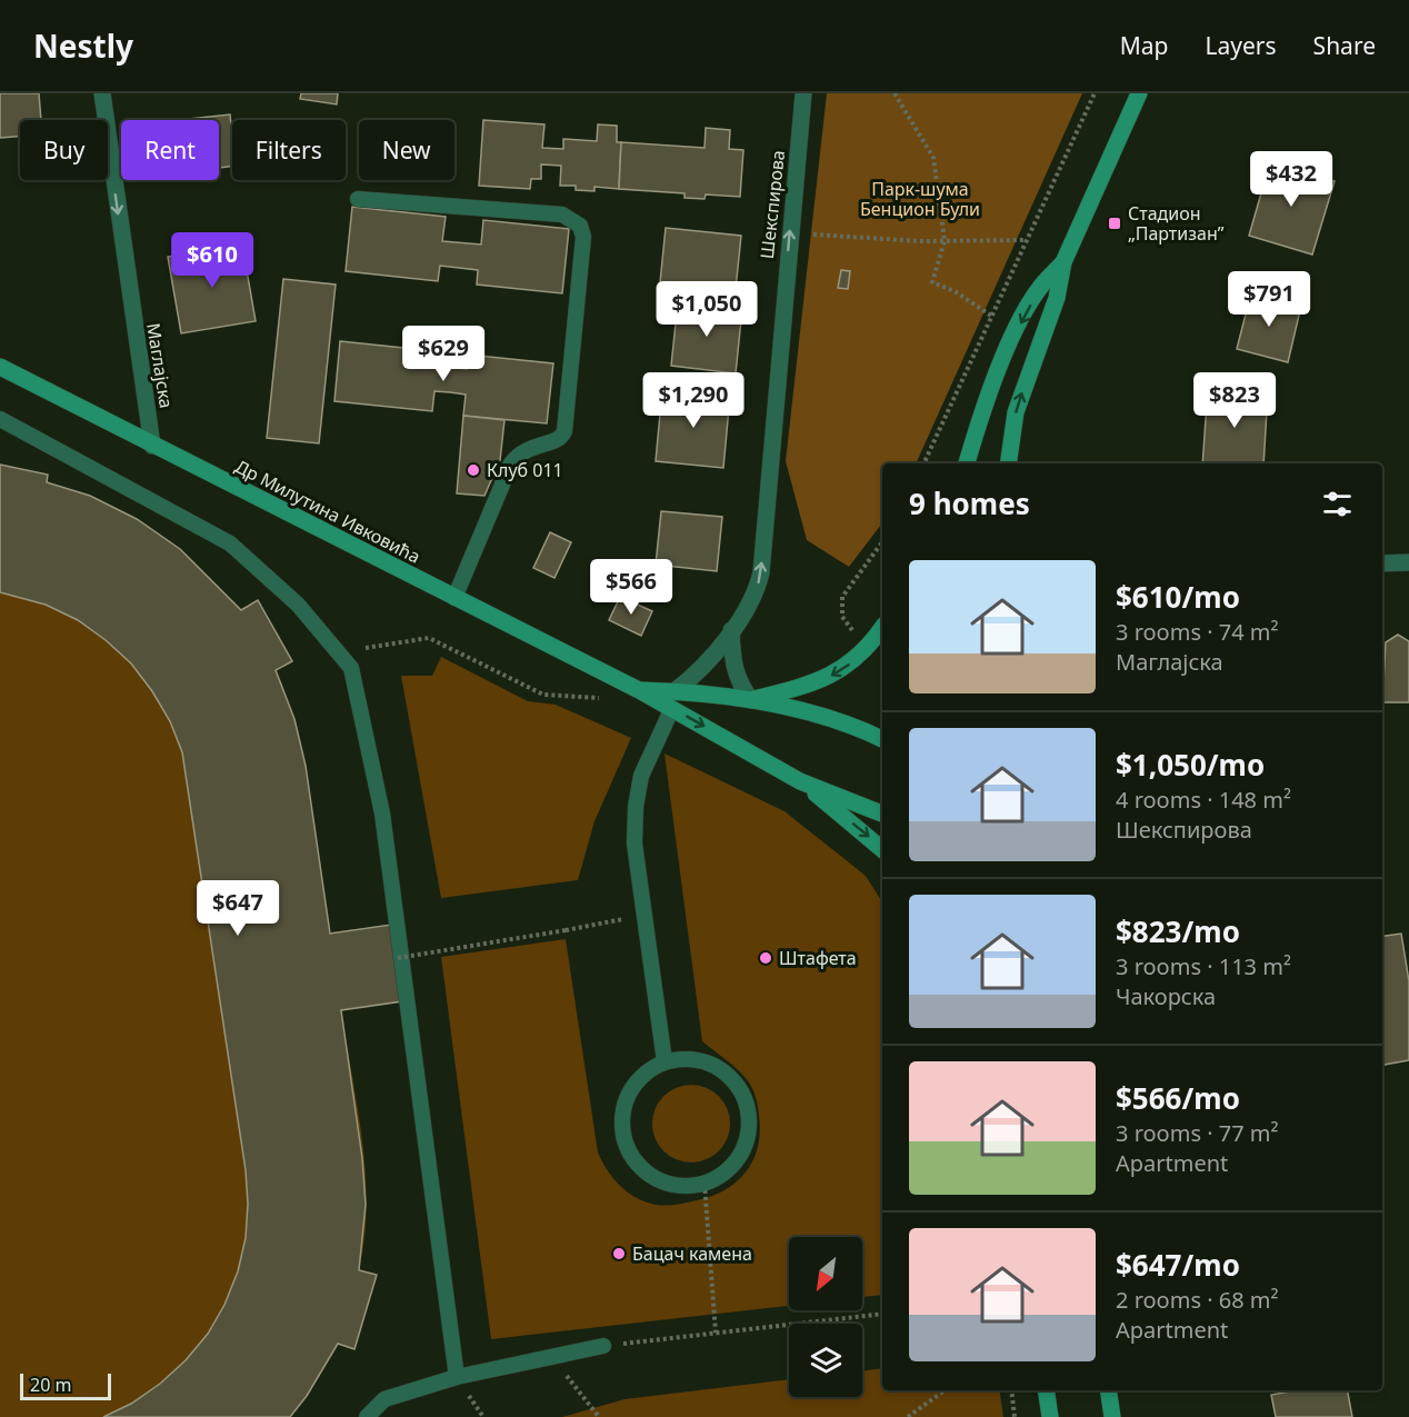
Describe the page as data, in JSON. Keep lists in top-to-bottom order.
{
  "streets": {
    "street": ["Шекспирова", "Маглајска", "Др Милутина Ивковића"]
  },
  "crossings": [
    ["Шекспирова", "Др Милутина Ивковића"],
    ["Маглајска", "Др Милутина Ивковића"]
  ],
  "one_way": ["Шекспирова", "Маглајска"],
  "parks": ["Парк-шума Бенцион Були"],
  "places": {
    "transit": ["Стадион „Партизан”"],
    "other": ["Клуб 011", "Штафета", "Бацач камена"]
  },
  "scale_bar": "20 m",
  "north": "bottom left",
  "page": {
    "header": "Nestly",
    "nav": ["Map", "Layers", "Share"],
    "chip": [
      "Buy",
      "Rent",
      "Filters",
      "New"
    ],
    "price": [
      "$432",
      "$610",
      "$791",
      "$1,050",
      "$629",
      "$1,290",
      "$823",
      "$566",
      "$647"
    ],
    "heading": "9 homes",
    "list": [
      {
        "name": "$610/mo",
        "note": "3 rooms · 74 m² · Маглајска"
      },
      {
        "name": "$1,050/mo",
        "note": "4 rooms · 148 m² · Шекспирова"
      },
      {
        "name": "$823/mo",
        "note": "3 rooms · 113 m² · Чакорска"
      },
      {
        "name": "$566/mo",
        "note": "3 rooms · 77 m² · Apartment"
      },
      {
        "name": "$647/mo",
        "note": "2 rooms · 68 m² · Apartment"
      }
    ],
    "scale": "20 m"
  }
}
